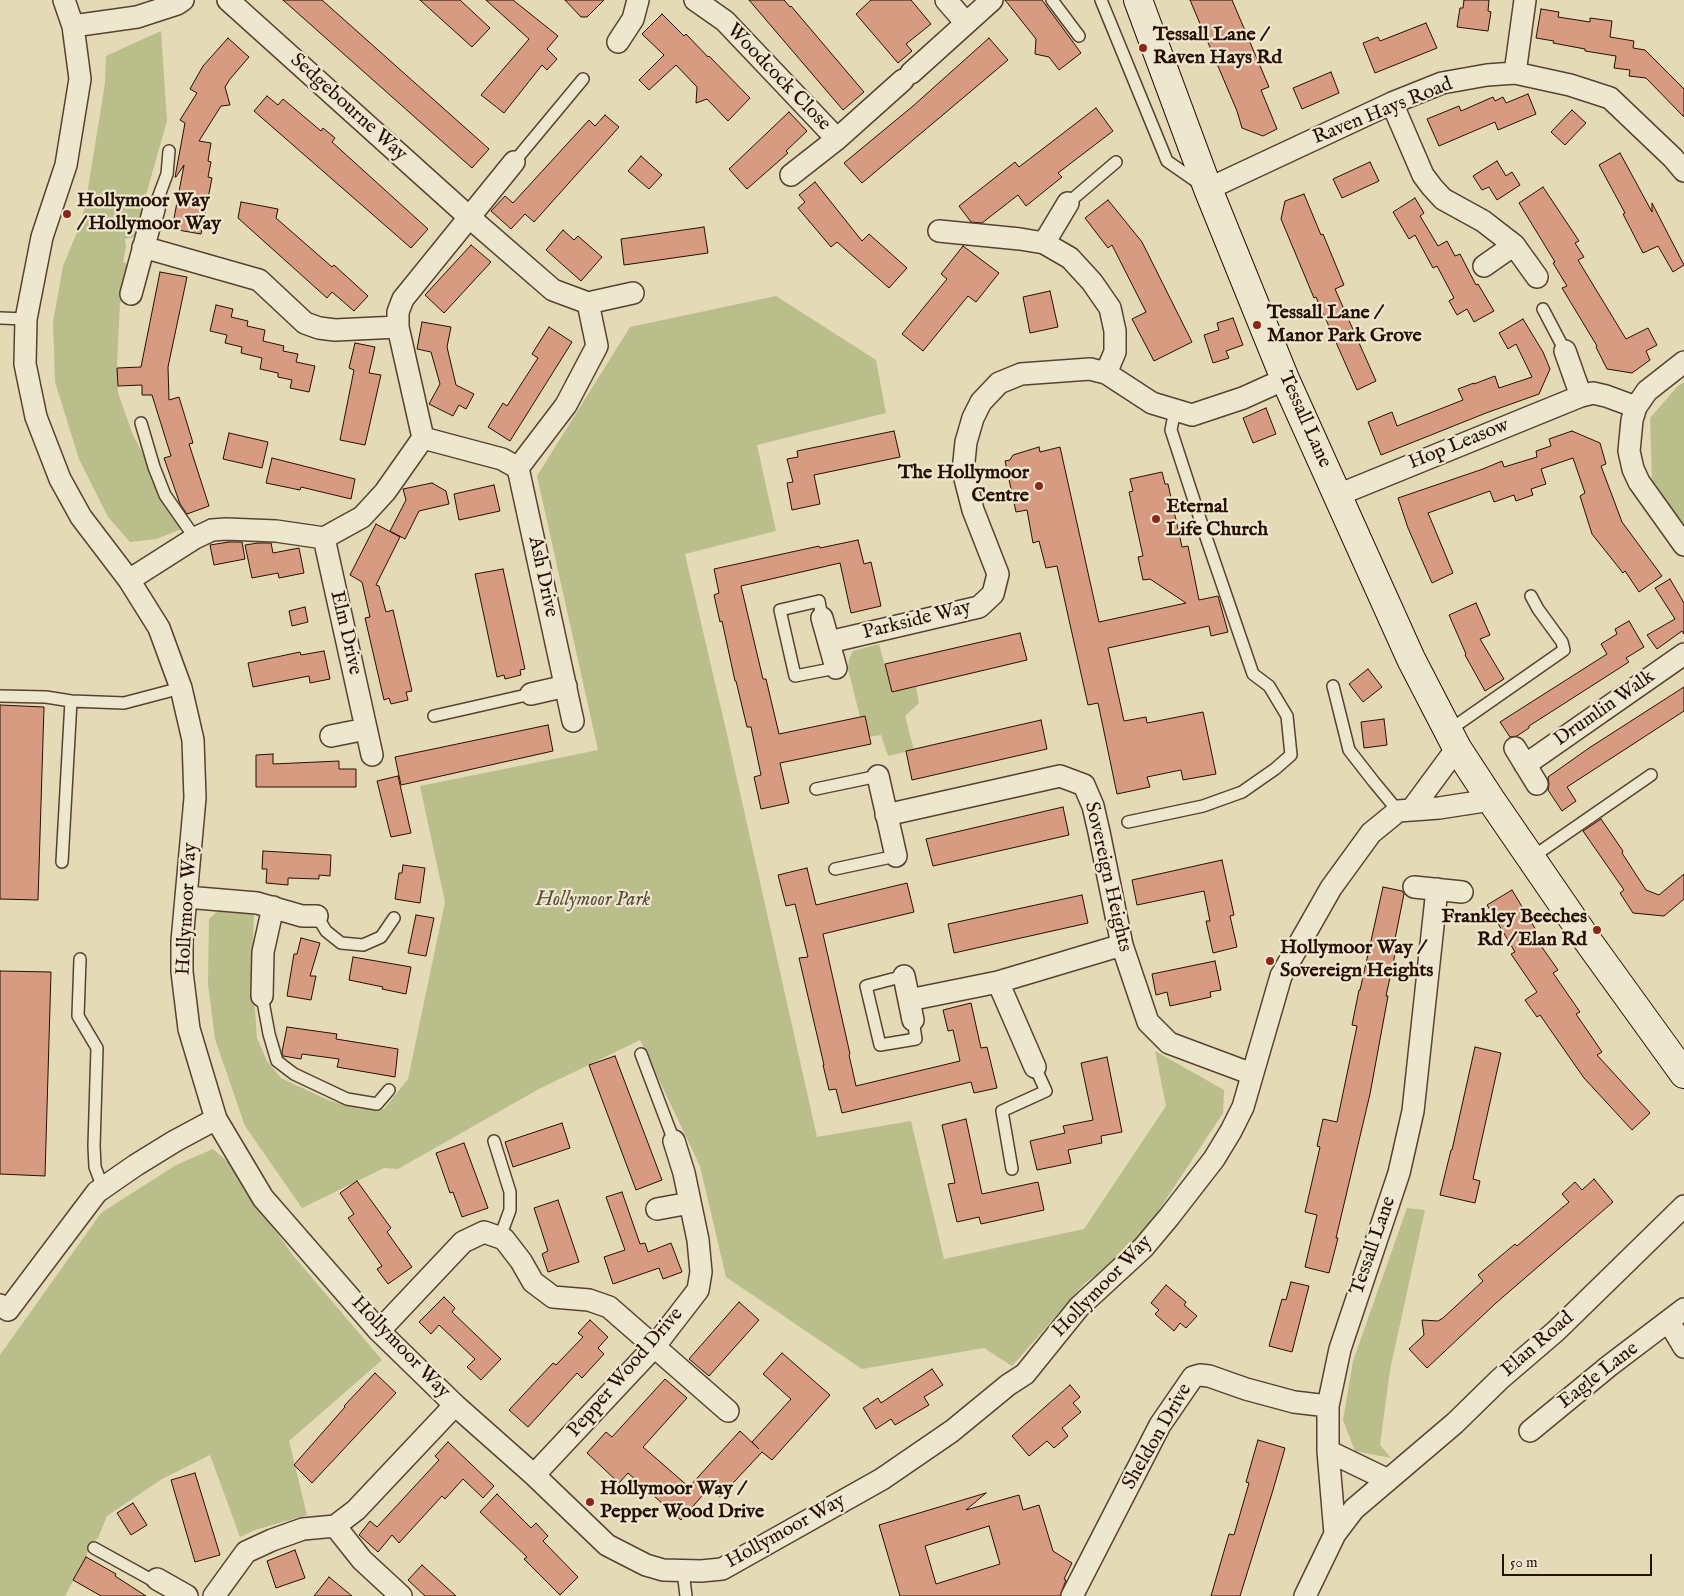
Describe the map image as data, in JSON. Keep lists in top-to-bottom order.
{
  "streets": {
    "street": [
      "Woodcock Close",
      "Sedgebourne Way",
      "Raven Hays Road",
      "Tessall Lane",
      "Hop Leasow",
      "Ash Drive",
      "Parkside Way",
      "Elm Drive",
      "Drumlin Walk",
      "Sovereign Heights",
      "Hollymoor Way",
      "Elan Road",
      "Pepper Wood Drive",
      "Eagle Lane",
      "Sheldon Drive"
    ]
  },
  "crossings": [
    ["Raven Hays Road", "Tessall Lane"],
    ["Tessall Lane", "Hop Leasow"],
    ["Tessall Lane", "Hollymoor Way"],
    ["Tessall Lane", "Elan Road"],
    ["Tessall Lane", "Sheldon Drive"],
    ["Sovereign Heights", "Hollymoor Way"],
    ["Hollymoor Way", "Pepper Wood Drive"]
  ],
  "parks": ["Hollymoor Park"],
  "places": [
    "Tessall Lane / Raven Hays Rd",
    "Hollymoor Way / Hollymoor Way",
    "Tessall Lane / Manor Park Grove",
    "The Hollymoor Centre",
    "Eternal Life Church",
    "Frankley Beeches Rd / Elan Rd",
    "Hollymoor Way / Sovereign Heights",
    "Hollymoor Way / Pepper Wood Drive"
  ],
  "scale_bar": "50 m"
}
